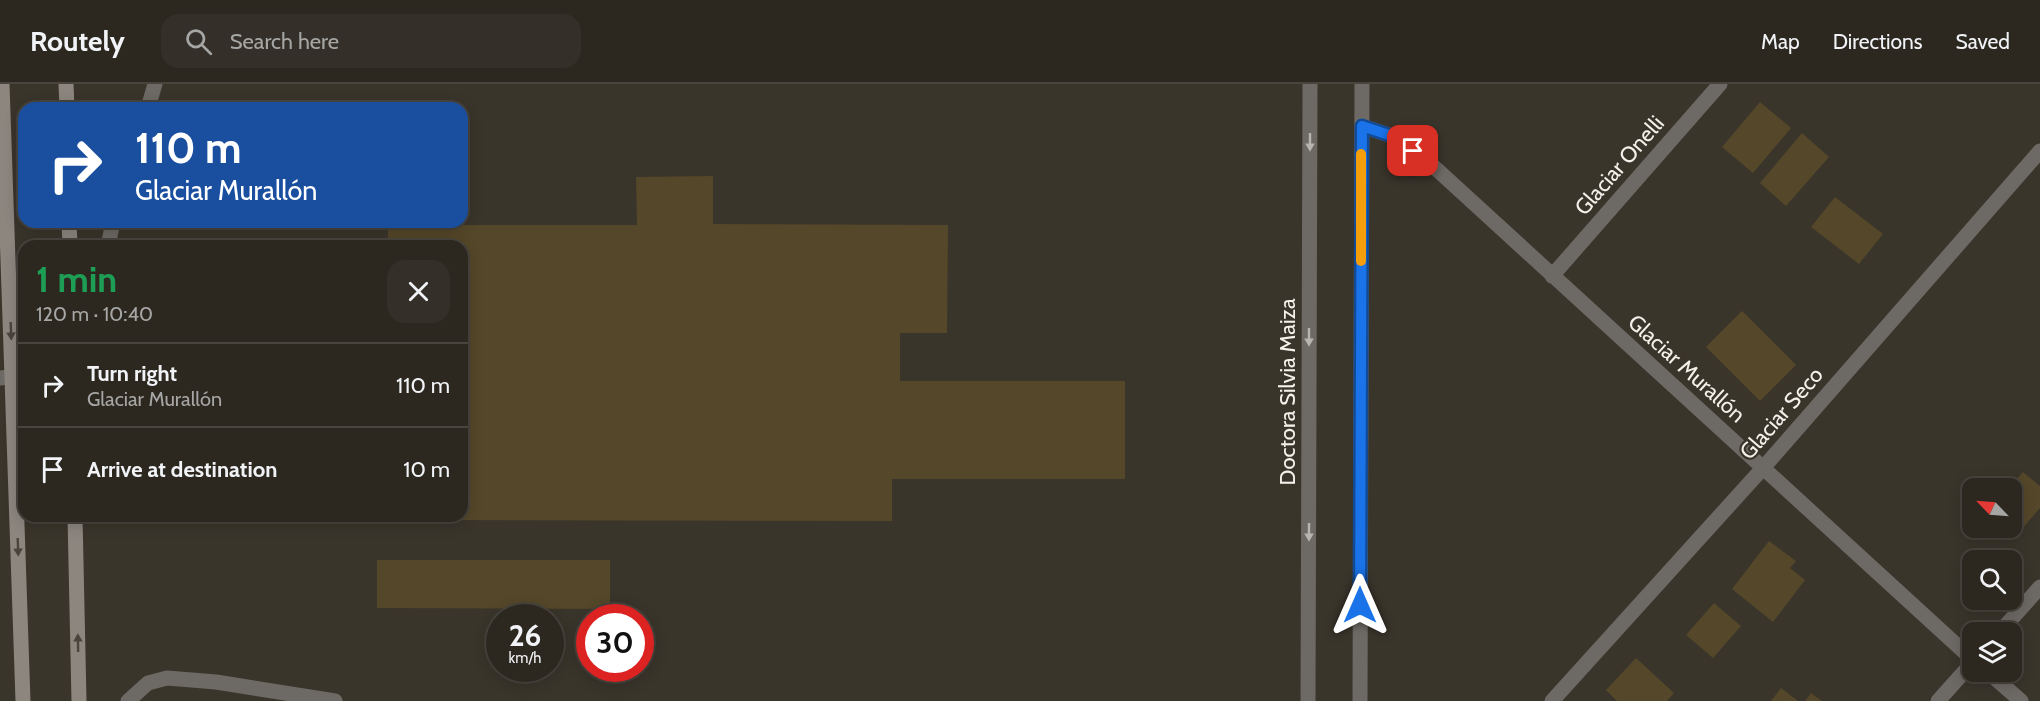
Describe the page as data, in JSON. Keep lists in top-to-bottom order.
{
  "streets": {
    "street": [
      "Glaciar Onelli",
      "Glaciar Murallón",
      "Doctora Silvia Maiza",
      "Glaciar Seco"
    ]
  },
  "crossings": [
    ["Glaciar Onelli", "Glaciar Murallón"],
    ["Glaciar Murallón", "Glaciar Seco"]
  ],
  "north": "top left",
  "page": {
    "header": "Routely",
    "search": "Search here",
    "nav": ["Map", "Directions", "Saved"],
    "turn": ["110 m", "Glaciar Murallón"],
    "heading": ["1 min", "120 m · 10:40"],
    "list": [
      {
        "name": "Turn right",
        "note": "Glaciar Murallón",
        "value": "110 m"
      },
      {
        "name": "Arrive at destination",
        "value": "10 m"
      }
    ],
    "speed": "26 km/h",
    "limit": "30"
  }
}
